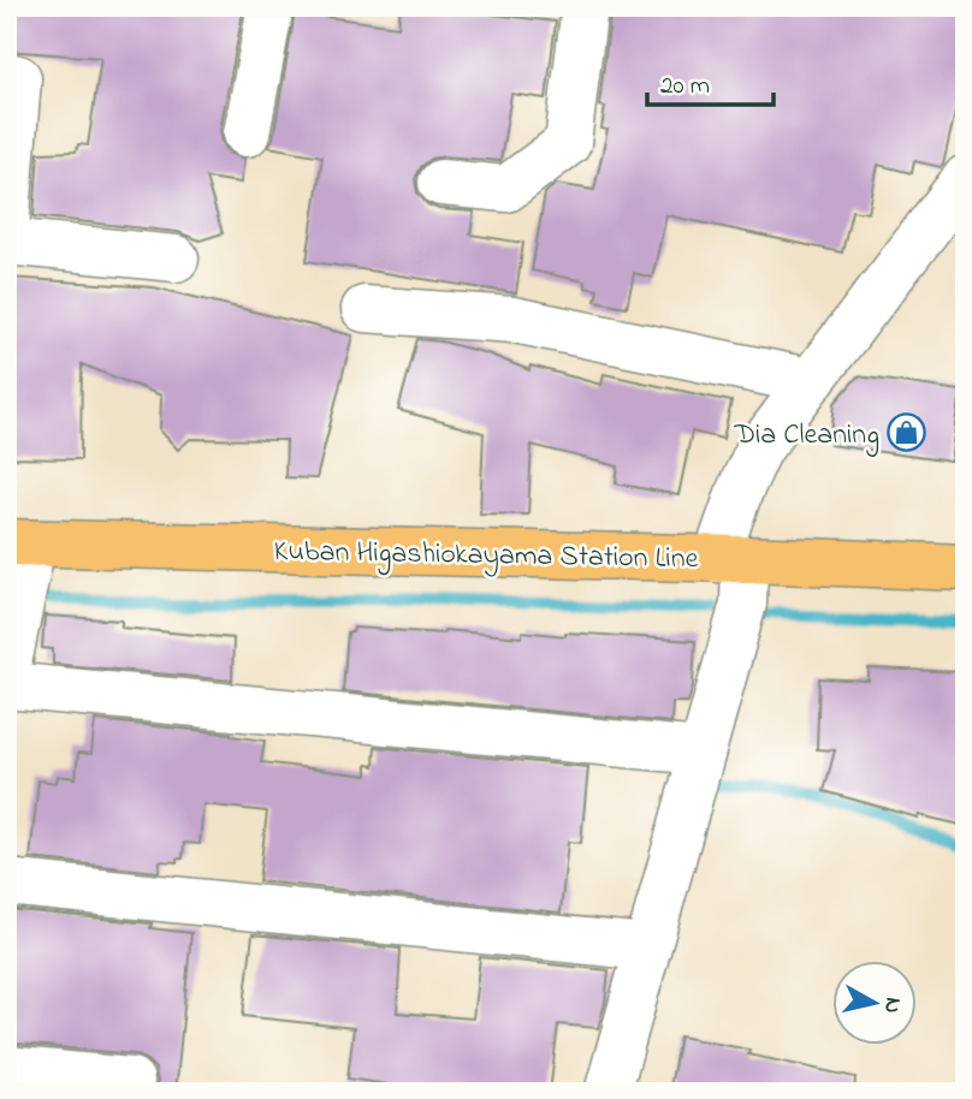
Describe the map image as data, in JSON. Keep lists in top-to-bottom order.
{
  "streets": {
    "main road": ["Kuban Higashiokayama Station Line"]
  },
  "places": {
    "shop": ["Dia Cleaning"]
  },
  "scale_bar": "20 m",
  "north": "right"
}
